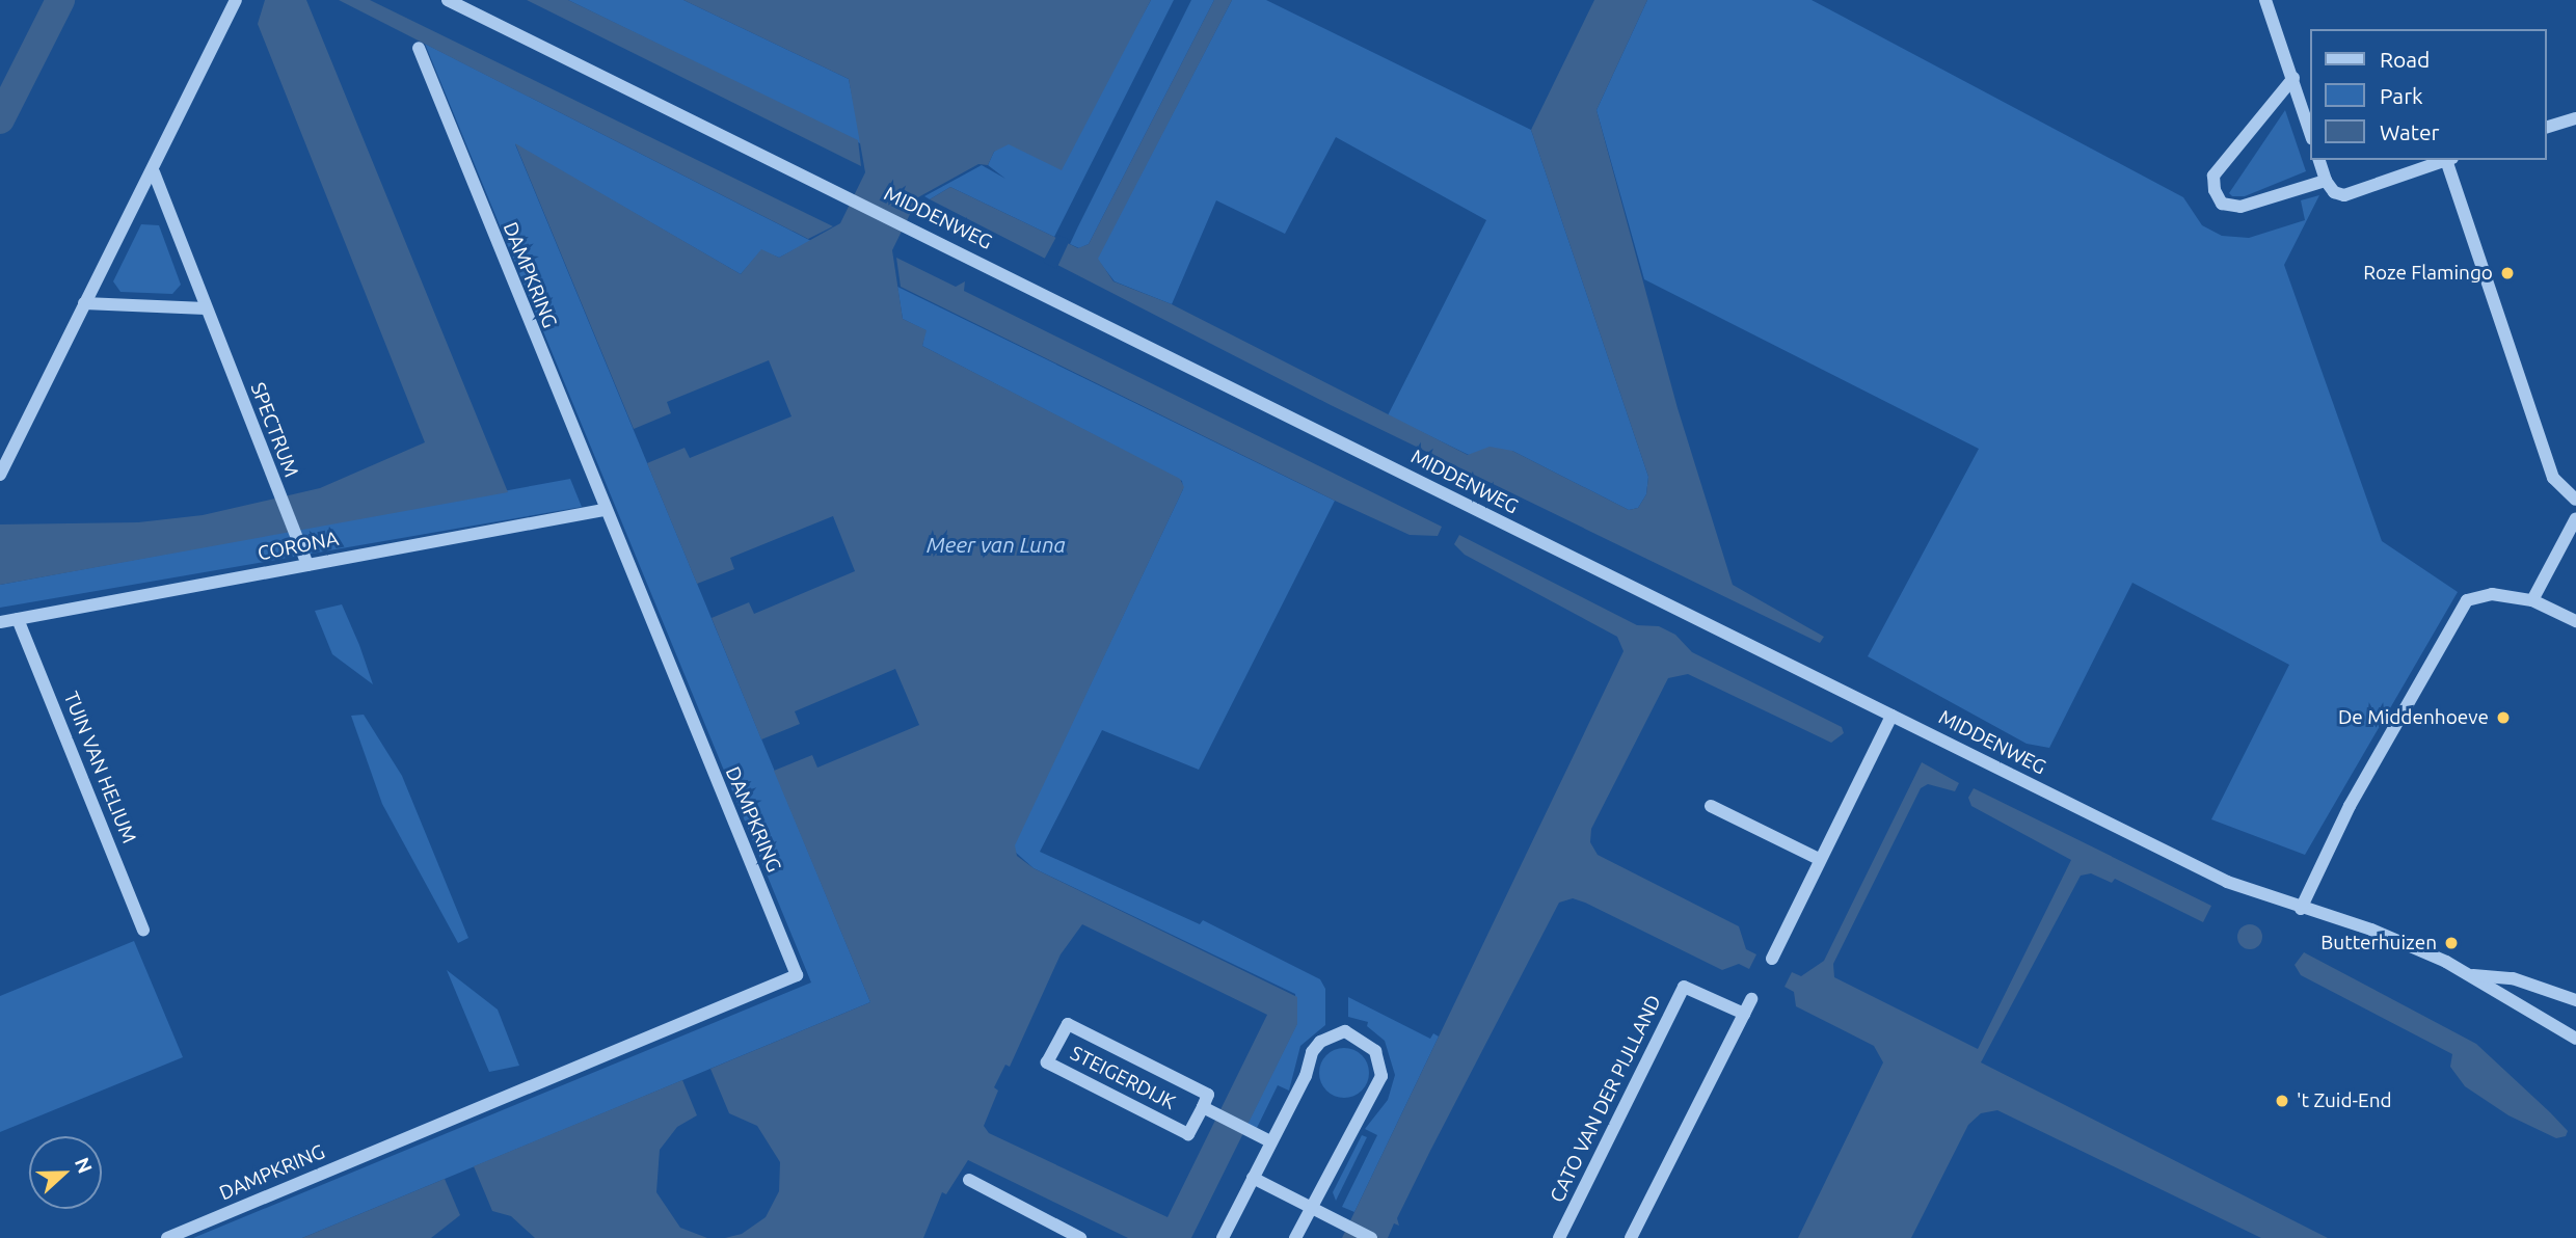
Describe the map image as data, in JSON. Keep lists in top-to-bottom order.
{
  "streets": {
    "street": [
      "MIDDENWEG",
      "DAMPKRING",
      "SPECTRUM",
      "CORONA",
      "TUIN VAN HELIUM",
      "STEIGERDIJK",
      "CATO VAN DER PIJLLAND"
    ]
  },
  "crossings": [
    ["DAMPKRING", "CORONA"],
    ["SPECTRUM", "CORONA"],
    ["CORONA", "TUIN VAN HELIUM"]
  ],
  "water": ["Meer van Luna"],
  "places": [
    "Roze Flamingo",
    "De Middenhoeve",
    "Butterhuizen",
    "'t Zuid-End"
  ],
  "legend": ["Road", "Park", "Water"],
  "north": "right"
}
